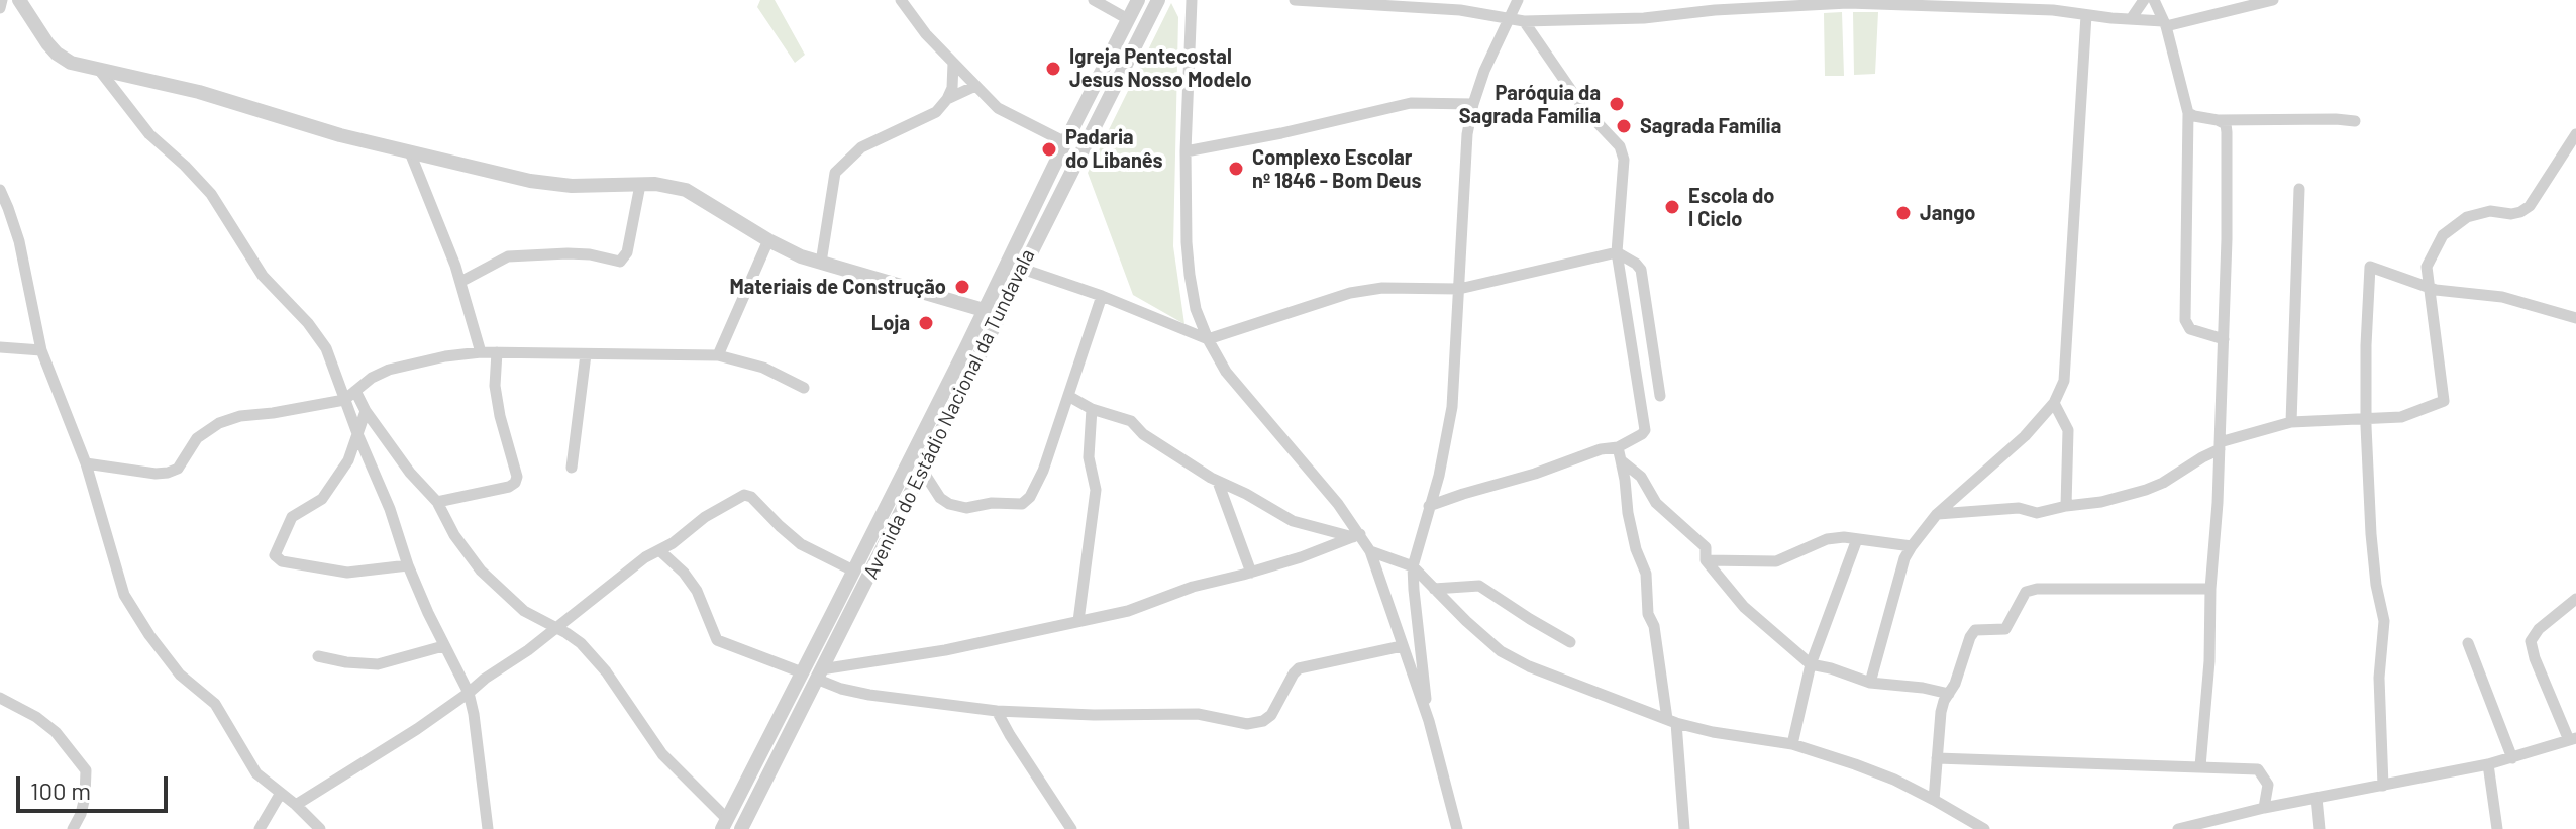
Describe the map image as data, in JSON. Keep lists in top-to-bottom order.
{
  "streets": {
    "street": ["Avenida do Estádio Nacional da Tundavala"]
  },
  "places": [
    "Igreja Pentecostal Jesus Nosso Modelo",
    "Paróquia da Sagrada Família",
    "Sagrada Família",
    "Padaria do Libanês",
    "Complexo Escolar nº 1846 - Bom Deus",
    "Escola do I Ciclo",
    "Jango",
    "Materiais de Construção",
    "Loja"
  ],
  "scale_bar": "100 m"
}
